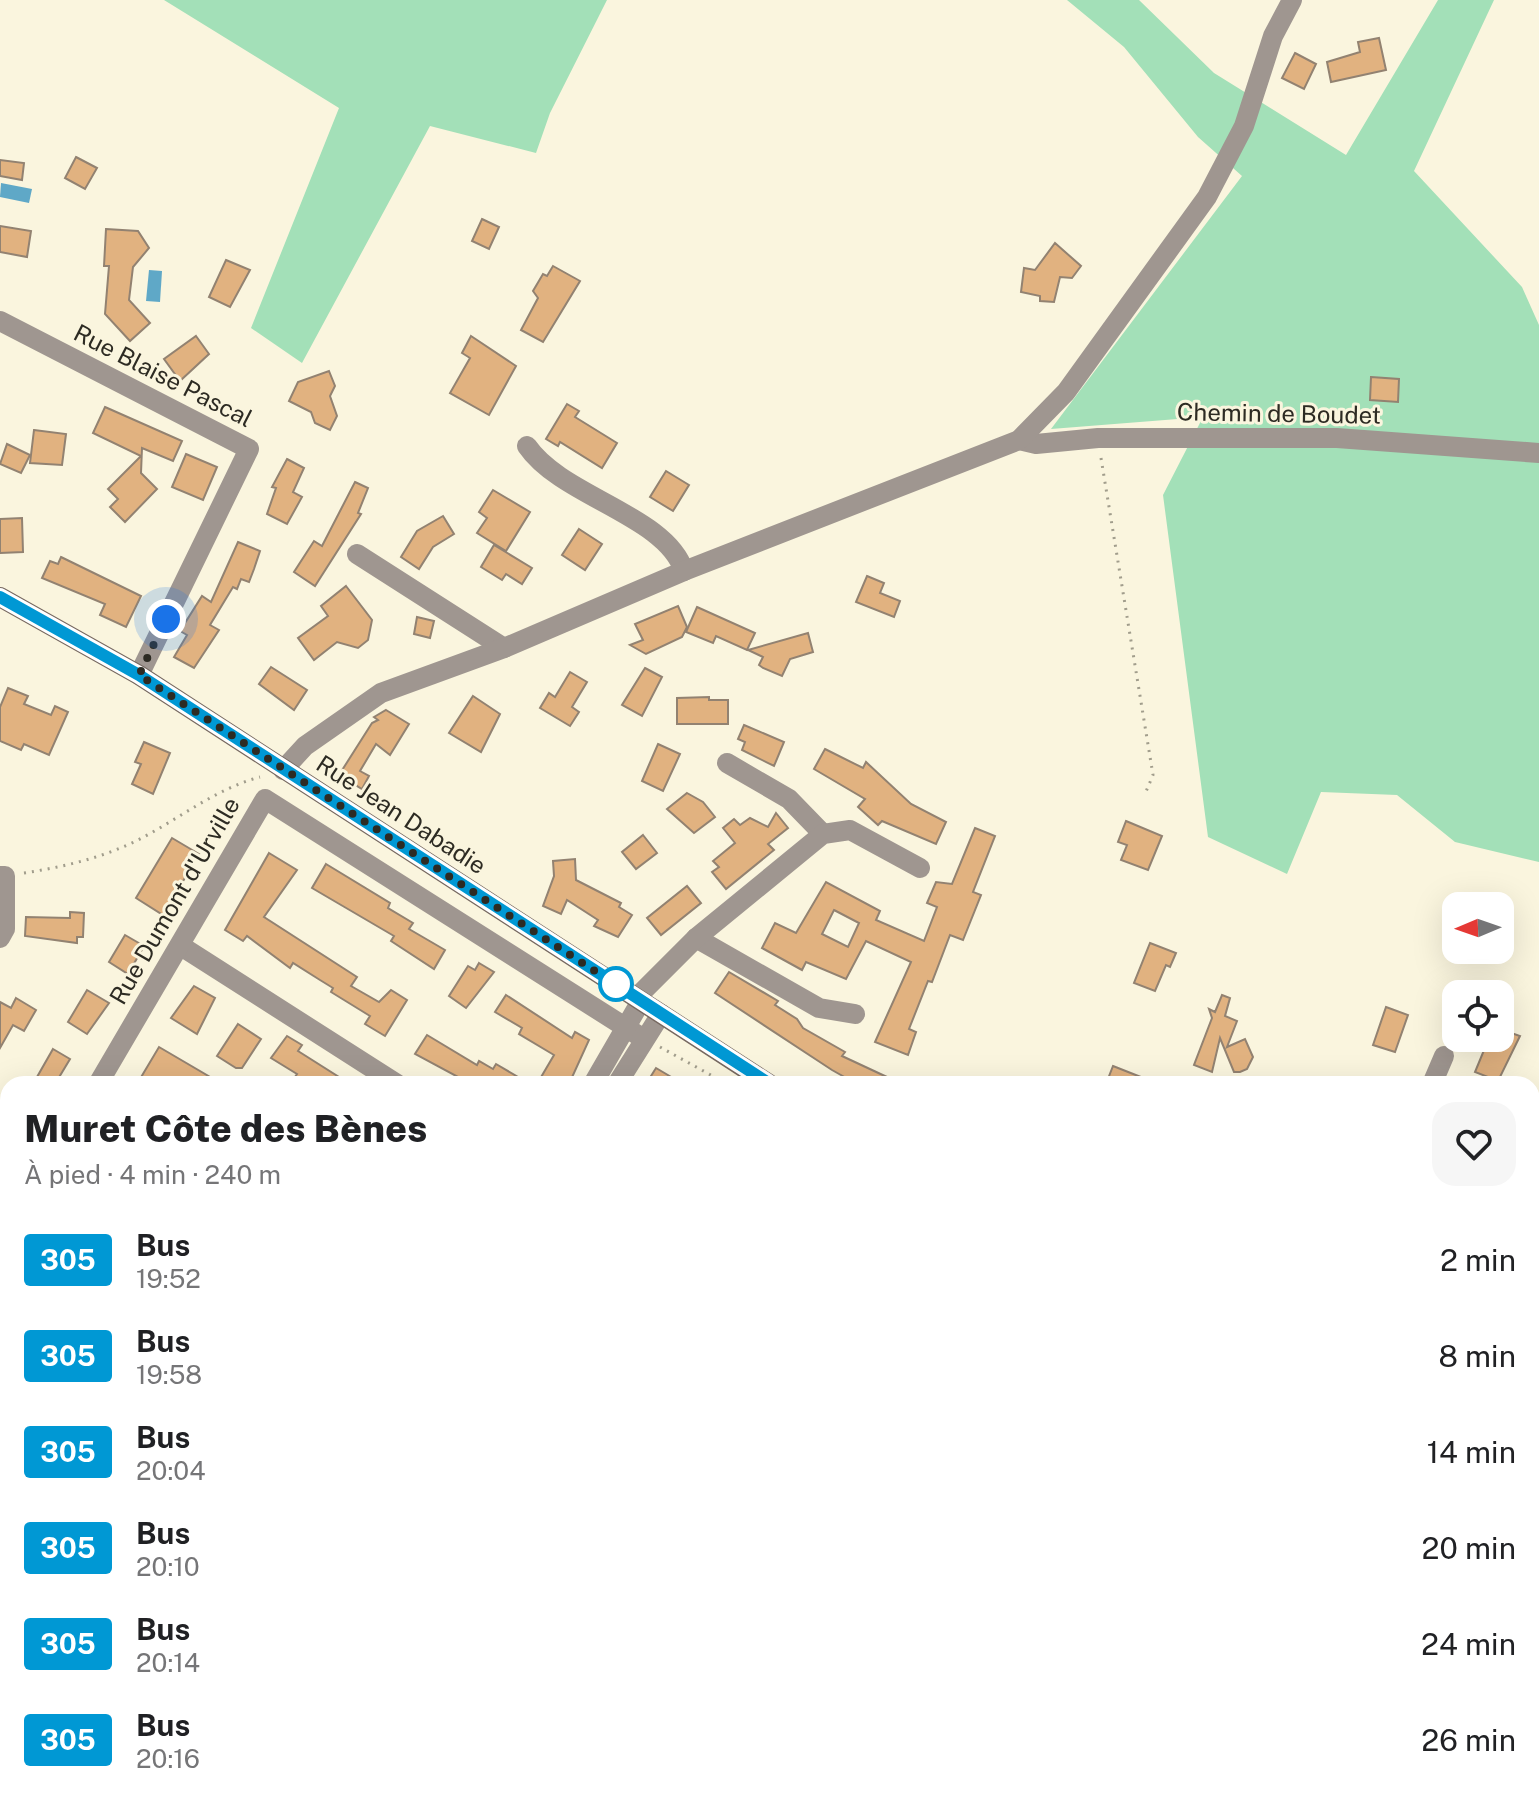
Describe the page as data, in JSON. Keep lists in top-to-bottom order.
{
  "streets": {
    "street": [
      "Rue Blaise Pascal",
      "Chemin de Boudet",
      "Rue Jean Dabadie",
      "Rue Dumont d'Urville"
    ]
  },
  "crossings": [
    ["Rue Blaise Pascal", "Rue Jean Dabadie"]
  ],
  "lines": ["bus line 305"],
  "north": "left",
  "page": {
    "heading": ["Muret Côte des Bènes", "À pied · 4 min · 240 m"],
    "list": [
      {
        "mark": "305",
        "name": "Bus",
        "note": "19:52",
        "value": "2 min"
      },
      {
        "mark": "305",
        "name": "Bus",
        "note": "19:58",
        "value": "8 min"
      },
      {
        "mark": "305",
        "name": "Bus",
        "note": "20:04",
        "value": "14 min"
      },
      {
        "mark": "305",
        "name": "Bus",
        "note": "20:10",
        "value": "20 min"
      },
      {
        "mark": "305",
        "name": "Bus",
        "note": "20:14",
        "value": "24 min"
      },
      {
        "mark": "305",
        "name": "Bus",
        "note": "20:16",
        "value": "26 min"
      }
    ]
  }
}
